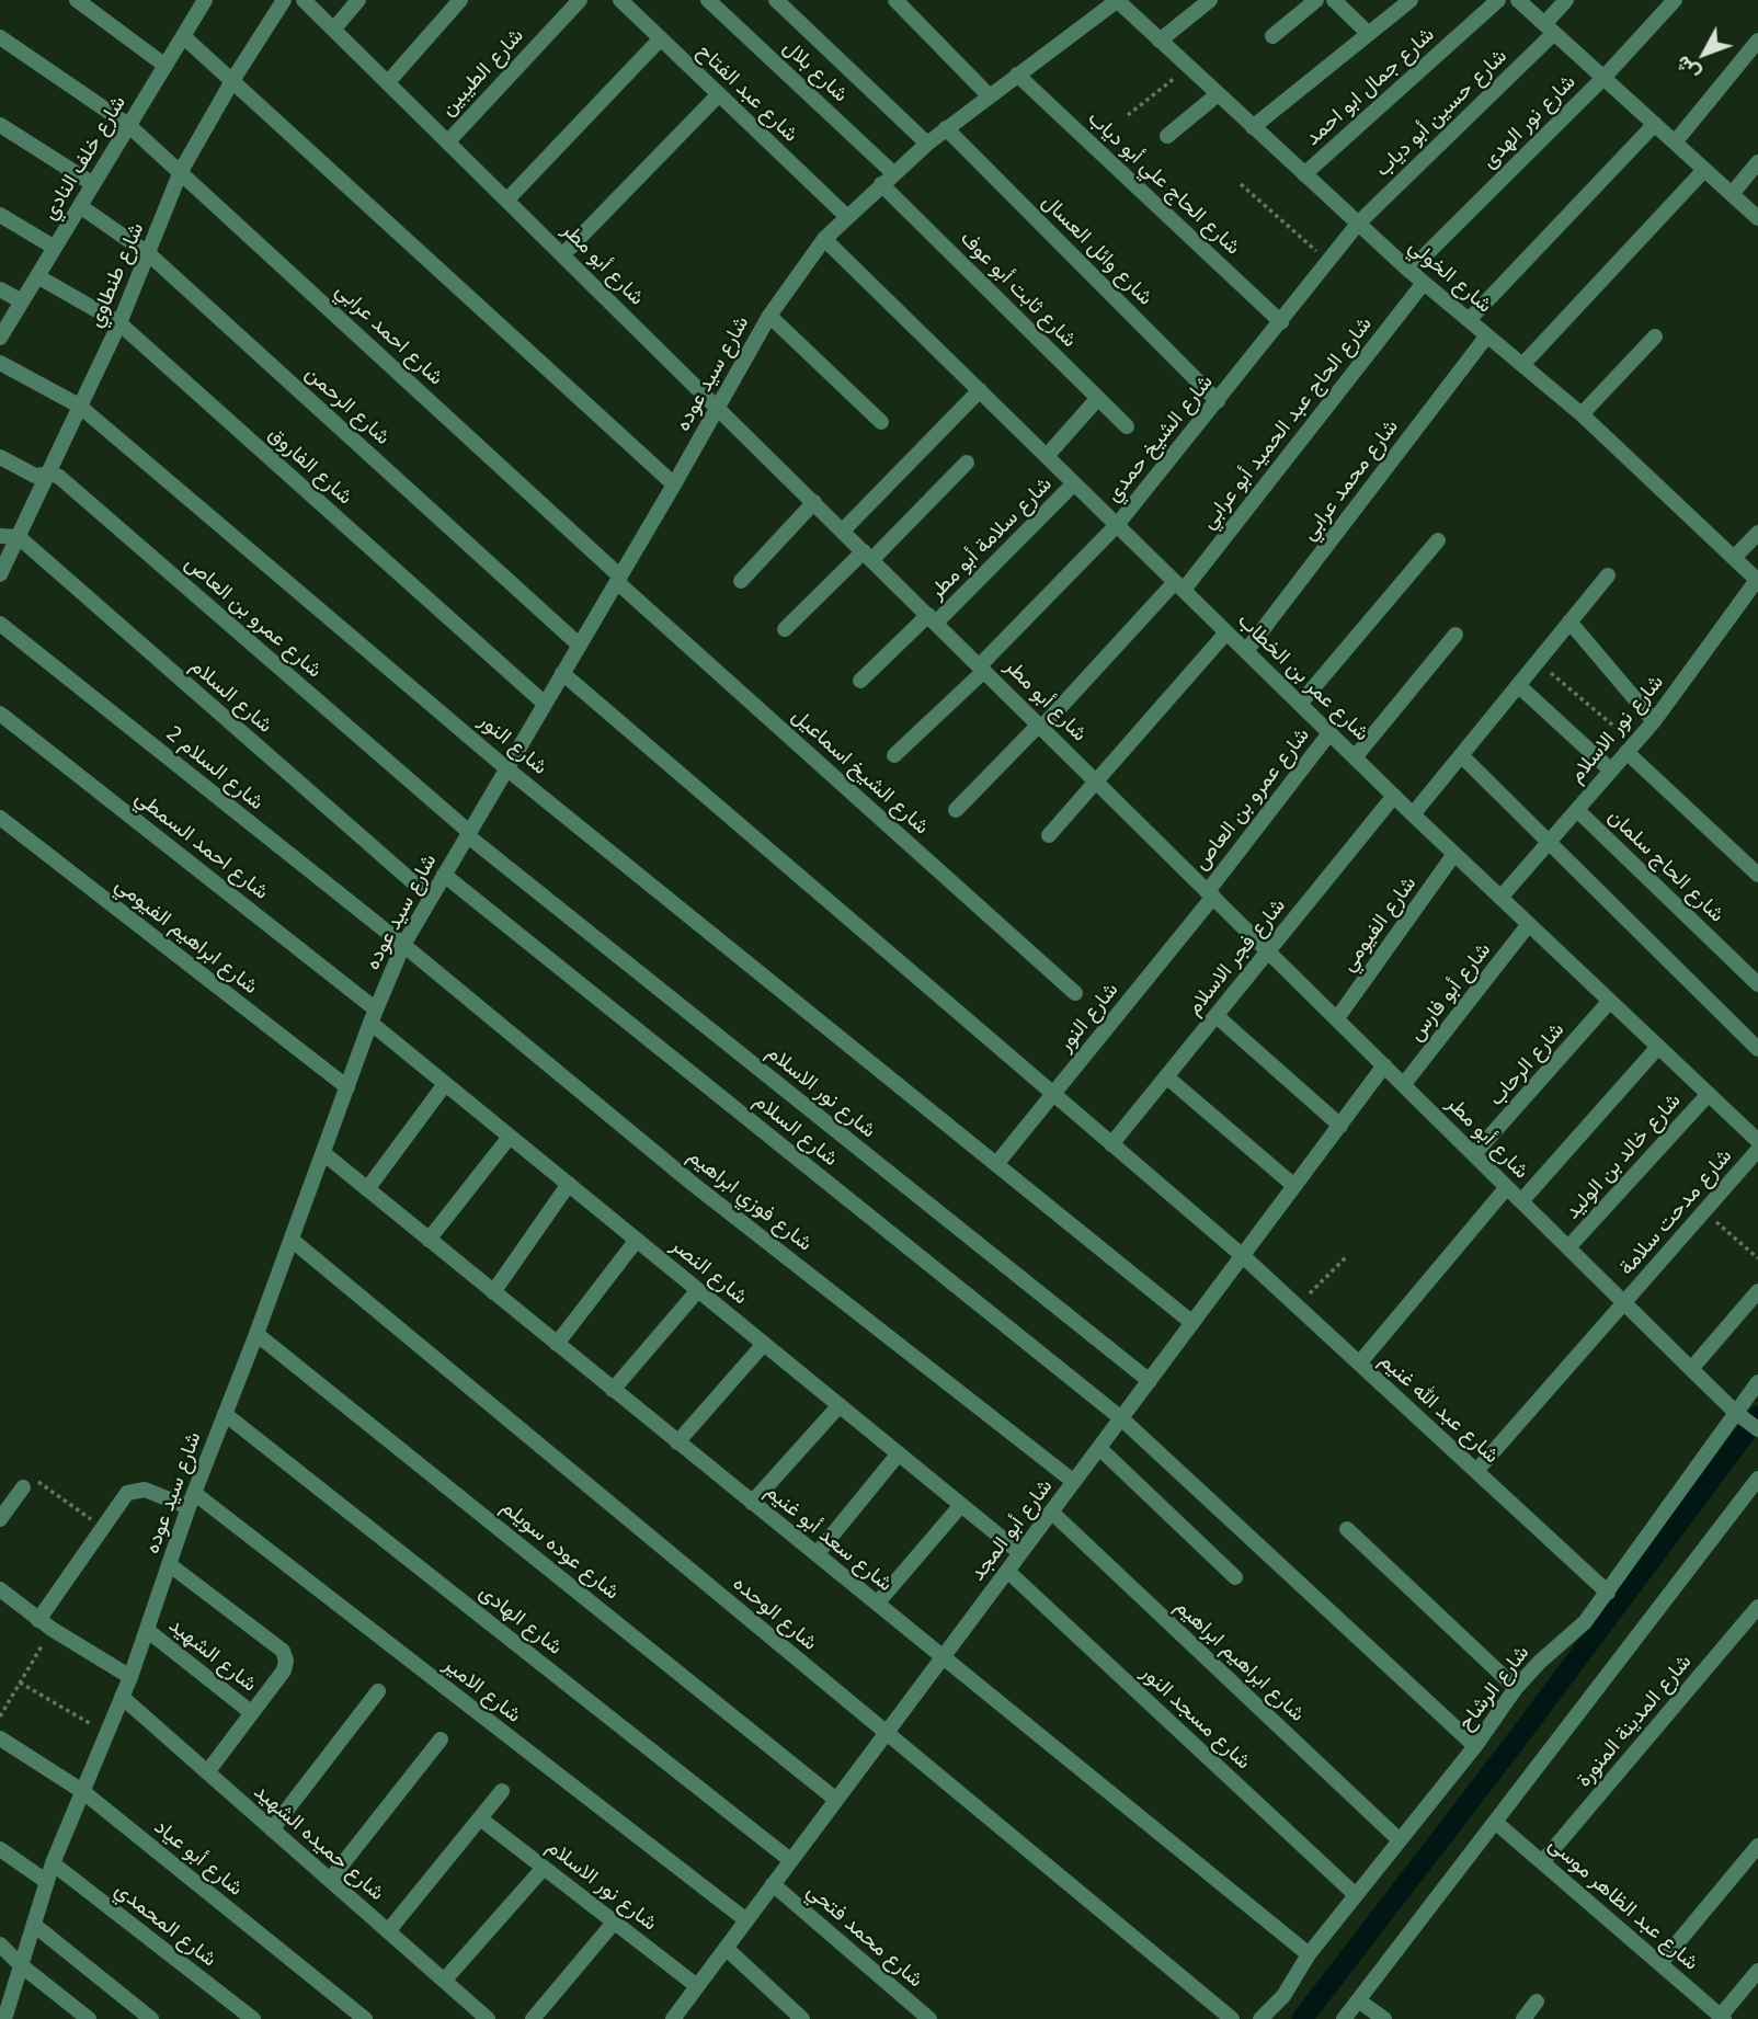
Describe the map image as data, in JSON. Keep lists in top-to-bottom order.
{
  "streets": {
    "street": [
      "شارع بلال",
      "شارع الطيبين",
      "شارع جمال ابو احمد",
      "شارع عبد الفتاح",
      "شارع حسين أبو دياب",
      "شارع نور الهدى",
      "شارع خلف النادي",
      "شارع الحاج علي أبو دياب",
      "شارع وائل العسال",
      "شارع أبو مطر",
      "شارع طنطاوي",
      "شارع الخولي",
      "شارع ثابت أبو عوف",
      "شارع احمد عرابي",
      "شارع سيد عوده",
      "شارع الرحمن",
      "شارع الحاج عبد الحميد أبو عرابي",
      "شارع الشيخ حمدي",
      "شارع الفاروق",
      "شارع محمد عرابي",
      "شارع سلامة أبو مطر",
      "شارع عمرو بن العاص",
      "شارع عمر بن الخطاب",
      "شارع السلام",
      "شارع نور الاسلام",
      "شارع النور",
      "شارع السلام 2",
      "شارع الشيخ اسماعيل",
      "شارع احمد السمطي",
      "شارع الحاج سلمان",
      "شارع الفيومي",
      "شارع ابراهيم الفيومي",
      "شارع فجر الاسلام",
      "شارع أبو فارس",
      "شارع الرحاب",
      "شارع خالد بن الوليد",
      "شارع فوزي ابراهيم",
      "شارع مدحت سلامة",
      "شارع النصر",
      "شارع عبد الله غنيم",
      "شارع أبو المجد",
      "شارع سعد أبو غنيم",
      "شارع عوده سويلم",
      "شارع الوحده",
      "شارع الهادى",
      "شارع الشهيد",
      "شارع ابراهيم ابراهيم",
      "شارع الرشاح",
      "شارع الامير",
      "شارع مسجد النور",
      "شارع المدينة المنورة",
      "شارع حميده الشهيد",
      "شارع أبو عياد",
      "شارع عبد الظاهر موسى",
      "شارع المحمدي",
      "شارع محمد فتحي"
    ]
  },
  "crossings": [
    ["شارع بلال", "شارع ثابت أبو عوف"],
    ["شارع بلال", "شارع سيد عوده"],
    ["شارع الطيبين", "شارع أبو مطر"],
    ["شارع جمال ابو احمد", "شارع الخولي"],
    ["شارع عبد الفتاح", "شارع سيد عوده"],
    ["شارع حسين أبو دياب", "شارع الخولي"],
    ["شارع حسين أبو دياب", "شارع الشيخ حمدي"],
    ["شارع نور الهدى", "شارع الخولي"],
    ["شارع خلف النادي", "شارع احمد عرابي"],
    ["شارع خلف النادي", "شارع الرحمن"],
    ["شارع خلف النادي", "شارع الفاروق"],
    ["شارع الحاج علي أبو دياب", "شارع سيد عوده"],
    ["شارع الحاج علي أبو دياب", "شارع الشيخ حمدي"],
    ["شارع وائل العسال", "شارع سيد عوده"],
    ["شارع وائل العسال", "شارع الشيخ حمدي"],
    ["شارع أبو مطر", "شارع سيد عوده"],
    ["شارع أبو مطر", "شارع الحاج عبد الحميد أبو عرابي"],
    ["شارع أبو مطر", "شارع الشيخ حمدي"],
    ["شارع أبو مطر", "شارع سلامة أبو مطر"],
    ["شارع أبو مطر", "شارع عمرو بن العاص"],
    ["شارع أبو مطر", "شارع النور"],
    ["شارع أبو مطر", "شارع الفيومي"],
    ["شارع أبو مطر", "شارع فجر الاسلام"],
    ["شارع أبو مطر", "شارع أبو فارس"],
    ["شارع أبو مطر", "شارع الرحاب"],
    ["شارع أبو مطر", "شارع خالد بن الوليد"],
    ["شارع أبو مطر", "شارع مدحت سلامة"],
    ["شارع أبو مطر", "شارع أبو المجد"],
    ["شارع أبو مطر", "شارع الرشاح"],
    ["شارع طنطاوي", "شارع احمد عرابي"],
    ["شارع طنطاوي", "شارع الرحمن"],
    ["شارع طنطاوي", "شارع الفاروق"],
    ["شارع طنطاوي", "شارع عمرو بن العاص"],
    ["شارع طنطاوي", "شارع السلام"],
    ["شارع طنطاوي", "شارع النور"],
    ["شارع الخولي", "شارع سيد عوده"],
    ["شارع الخولي", "شارع الحاج عبد الحميد أبو عرابي"],
    ["شارع الخولي", "شارع الشيخ حمدي"],
    ["شارع الخولي", "شارع محمد عرابي"],
    ["شارع الخولي", "شارع نور الاسلام"],
    ["شارع ثابت أبو عوف", "شارع سيد عوده"],
    ["شارع احمد عرابي", "شارع سيد عوده"],
    ["شارع احمد عرابي", "شارع الشيخ اسماعيل"],
    ["شارع سيد عوده", "شارع الرحمن"],
    ["شارع سيد عوده", "شارع الفاروق"],
    ["شارع سيد عوده", "شارع عمرو بن العاص"],
    ["شارع سيد عوده", "شارع عمر بن الخطاب"],
    ["شارع سيد عوده", "شارع السلام"],
    ["شارع سيد عوده", "شارع نور الاسلام"],
    ["شارع سيد عوده", "شارع النور"],
    ["شارع سيد عوده", "شارع السلام 2"],
    ["شارع سيد عوده", "شارع الشيخ اسماعيل"],
    ["شارع سيد عوده", "شارع احمد السمطي"],
    ["شارع سيد عوده", "شارع ابراهيم الفيومي"],
    ["شارع سيد عوده", "شارع فوزي ابراهيم"],
    ["شارع سيد عوده", "شارع النصر"],
    ["شارع سيد عوده", "شارع عبد الله غنيم"],
    ["شارع سيد عوده", "شارع سعد أبو غنيم"],
    ["شارع سيد عوده", "شارع عوده سويلم"],
    ["شارع سيد عوده", "شارع الوحده"],
    ["شارع سيد عوده", "شارع الهادى"],
    ["شارع سيد عوده", "شارع الشهيد"],
    ["شارع سيد عوده", "شارع الامير"],
    ["شارع سيد عوده", "شارع حميده الشهيد"],
    ["شارع سيد عوده", "شارع أبو عياد"],
    ["شارع سيد عوده", "شارع المحمدي"],
    ["شارع الحاج عبد الحميد أبو عرابي", "شارع عمر بن الخطاب"],
    ["شارع الشيخ حمدي", "شارع عمر بن الخطاب"],
    ["شارع محمد عرابي", "شارع عمر بن الخطاب"],
    ["شارع سلامة أبو مطر", "شارع عمر بن الخطاب"],
    ["شارع عمرو بن العاص", "شارع عمر بن الخطاب"],
    ["شارع عمرو بن العاص", "شارع نور الاسلام"],
    ["شارع عمرو بن العاص", "شارع النور"],
    ["شارع عمر بن الخطاب", "شارع نور الاسلام"],
    ["شارع عمر بن الخطاب", "شارع الفيومي"],
    ["شارع عمر بن الخطاب", "شارع فجر الاسلام"],
    ["شارع عمر بن الخطاب", "شارع أبو فارس"],
    ["شارع عمر بن الخطاب", "شارع الرحاب"],
    ["شارع عمر بن الخطاب", "شارع خالد بن الوليد"],
    ["شارع السلام", "شارع أبو المجد"],
    ["شارع السلام", "شارع الرشاح"],
    ["شارع نور الاسلام", "شارع الحاج سلمان"],
    ["شارع نور الاسلام", "شارع أبو المجد"],
    ["شارع النور", "شارع عبد الله غنيم"],
    ["شارع النور", "شارع أبو المجد"],
    ["شارع السلام 2", "شارع فوزي ابراهيم"],
    ["شارع احمد السمطي", "شارع النصر"],
    ["شارع فجر الاسلام", "شارع عبد الله غنيم"],
    ["شارع فوزي ابراهيم", "شارع أبو المجد"],
    ["شارع مدحت سلامة", "شارع عبد الله غنيم"],
    ["شارع النصر", "شارع أبو المجد"],
    ["شارع عبد الله غنيم", "شارع أبو المجد"],
    ["شارع عبد الله غنيم", "شارع الرشاح"],
    ["شارع أبو المجد", "شارع سعد أبو غنيم"],
    ["شارع أبو المجد", "شارع عوده سويلم"],
    ["شارع أبو المجد", "شارع الوحده"],
    ["شارع أبو المجد", "شارع الهادى"],
    ["شارع أبو المجد", "شارع ابراهيم ابراهيم"],
    ["شارع أبو المجد", "شارع الامير"],
    ["شارع أبو المجد", "شارع مسجد النور"],
    ["شارع أبو المجد", "شارع محمد فتحي"],
    ["شارع سعد أبو غنيم", "شارع الرشاح"],
    ["شارع ابراهيم ابراهيم", "شارع الرشاح"],
    ["شارع الرشاح", "شارع مسجد النور"],
    ["شارع المدينة المنورة", "شارع عبد الظاهر موسى"]
  ],
  "north": "bottom left"
}
